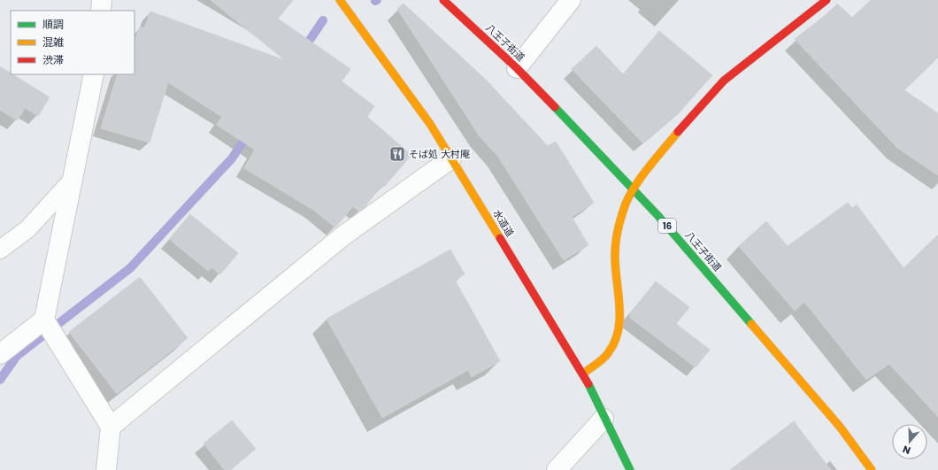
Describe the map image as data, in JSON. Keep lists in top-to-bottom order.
{
  "streets": {
    "main road": ["八王子街道", "水道道", "16"]
  },
  "places": {
    "restaurant": ["そば処 大村庵"]
  },
  "legend": ["順調", "混雑", "渋滞"],
  "north": "bottom"
}
